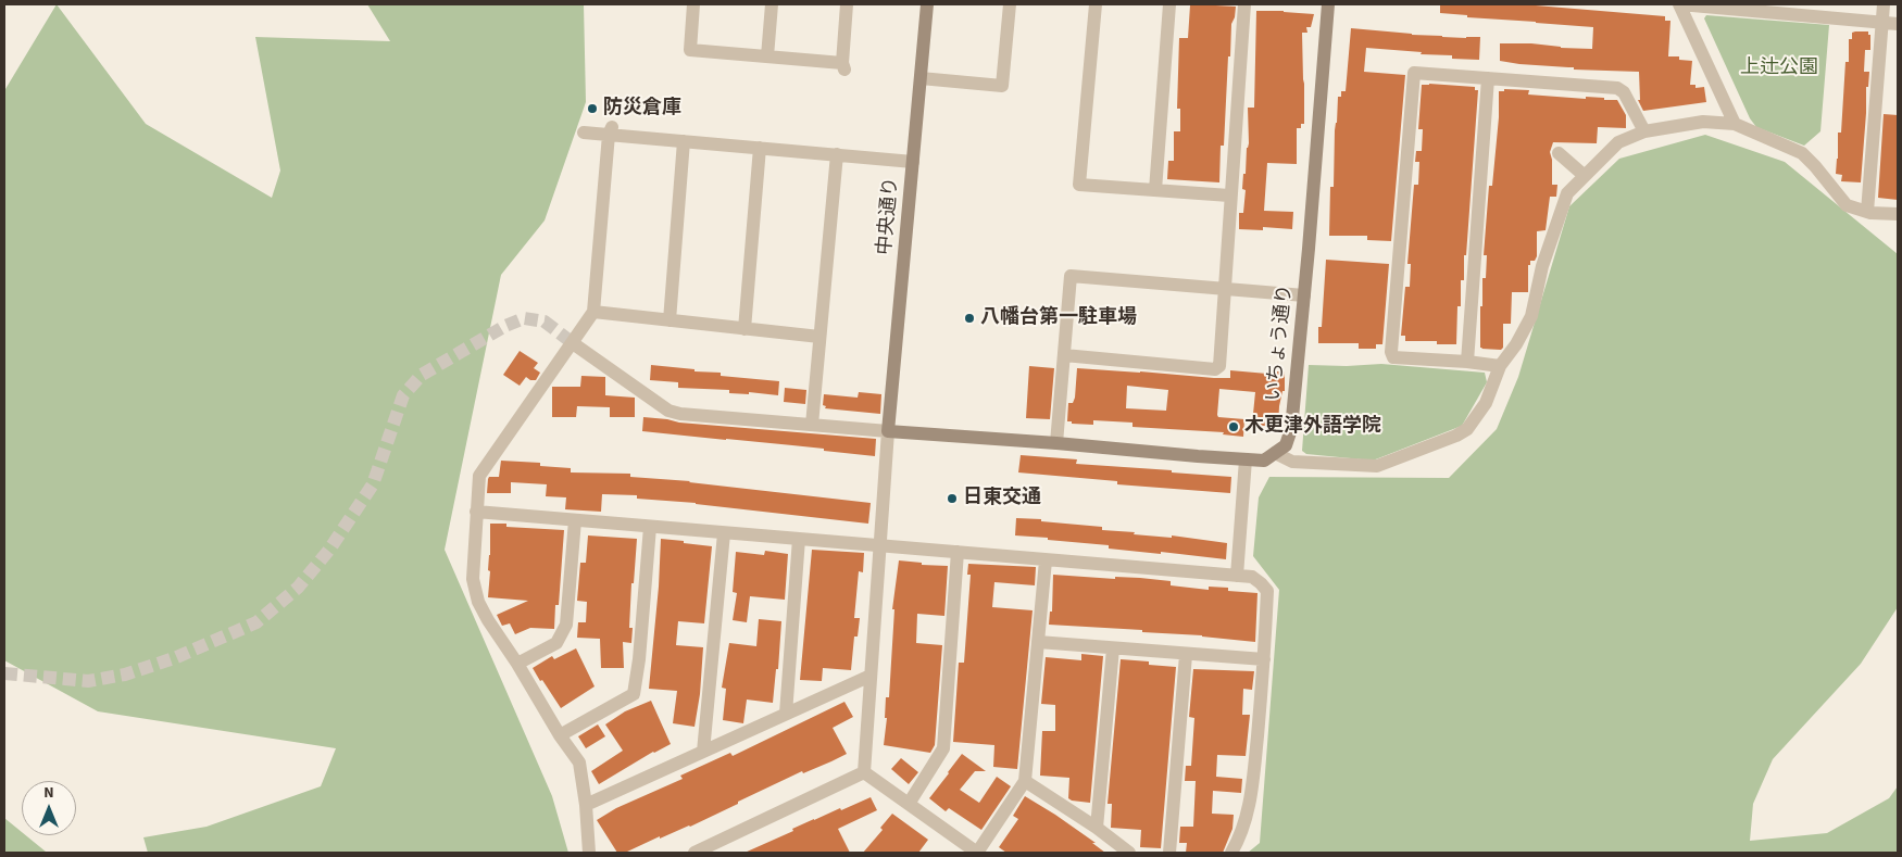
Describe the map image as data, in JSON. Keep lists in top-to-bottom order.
{
  "streets": {
    "street": ["中央通り", "いちょう通り"]
  },
  "parks": ["上辻公園"],
  "places": [
    "防災倉庫",
    "八幡台第一駐車場",
    "木更津外語学院",
    "日東交通"
  ],
  "north": "top"
}
